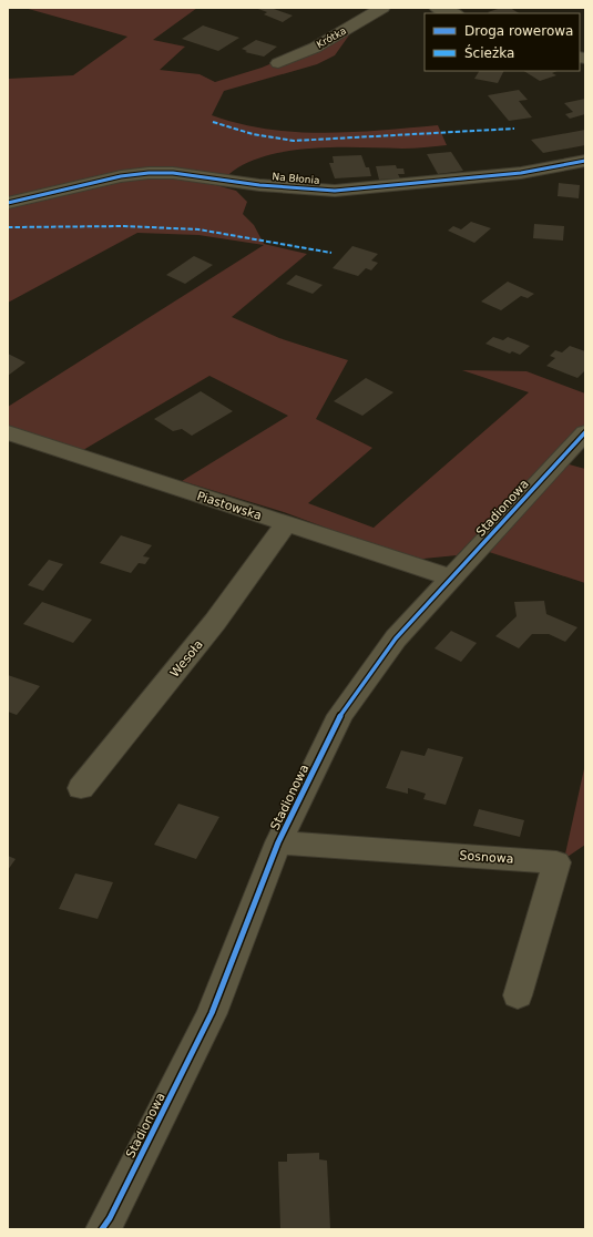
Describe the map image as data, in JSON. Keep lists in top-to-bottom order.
{
  "streets": {
    "street": [
      "Krótka",
      "Na Błonia",
      "Piastowska",
      "Stadionowa",
      "Wesoła",
      "Sosnowa"
    ]
  },
  "crossings": [
    ["Piastowska", "Stadionowa"],
    ["Piastowska", "Wesoła"],
    ["Stadionowa", "Sosnowa"]
  ],
  "legend": ["Droga rowerowa", "Ścieżka"]
}
